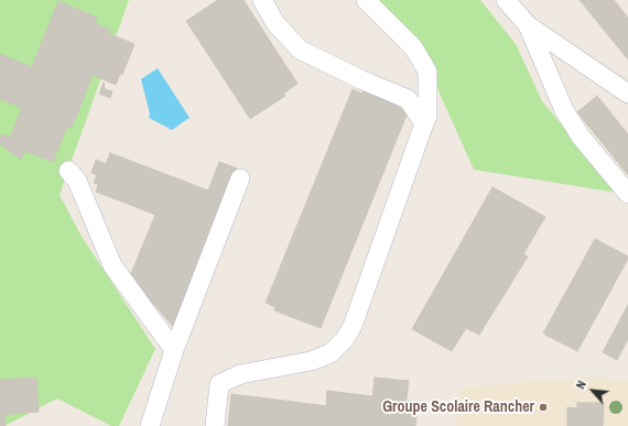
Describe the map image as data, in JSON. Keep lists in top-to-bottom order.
{
  "places": ["Groupe Scolaire Rancher"],
  "north": "top left"
}
